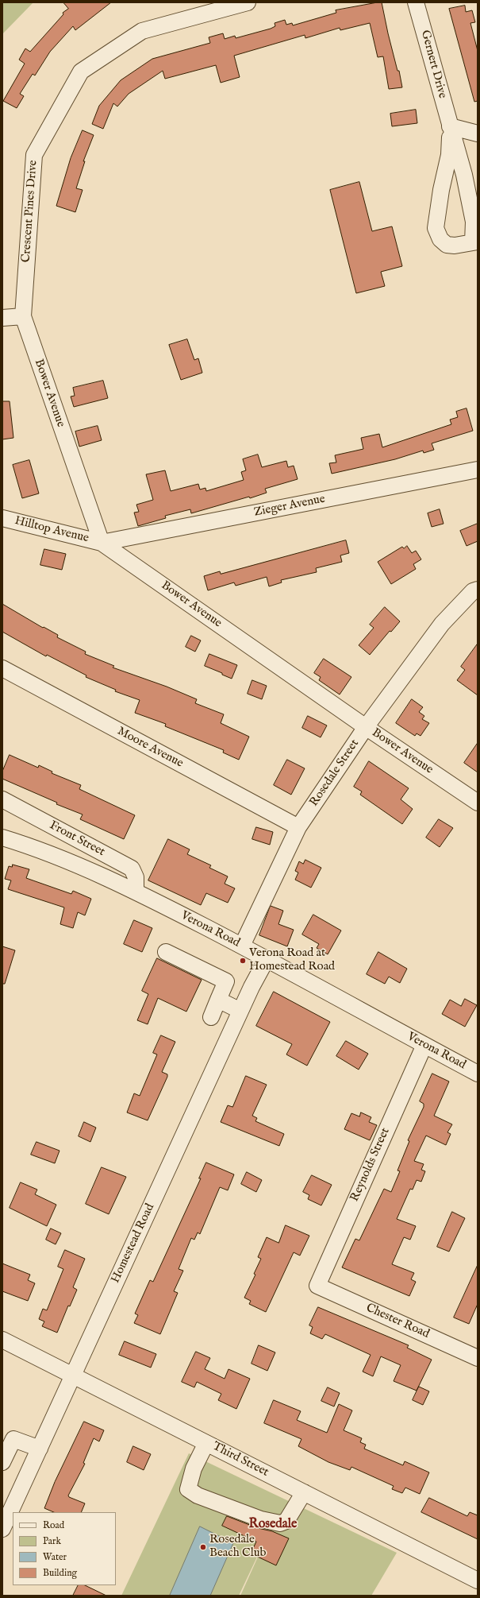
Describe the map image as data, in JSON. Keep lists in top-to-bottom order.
{
  "streets": {
    "street": [
      "Gernert Drive",
      "Crescent Pines Drive",
      "Bower Avenue",
      "Zieger Avenue",
      "Hilltop Avenue",
      "Moore Avenue",
      "Rosedale Street",
      "Front Street",
      "Verona Road",
      "Reynolds Street",
      "Homestead Road",
      "Chester Road",
      "Third Street"
    ]
  },
  "crossings": [
    ["Crescent Pines Drive", "Bower Avenue"],
    ["Bower Avenue", "Zieger Avenue"],
    ["Bower Avenue", "Hilltop Avenue"],
    ["Bower Avenue", "Rosedale Street"],
    ["Zieger Avenue", "Hilltop Avenue"],
    ["Moore Avenue", "Rosedale Street"],
    ["Rosedale Street", "Verona Road"],
    ["Front Street", "Verona Road"],
    ["Verona Road", "Reynolds Street"],
    ["Verona Road", "Homestead Road"],
    ["Reynolds Street", "Chester Road"],
    ["Homestead Road", "Third Street"]
  ],
  "districts": ["Rosedale"],
  "places": ["Verona Road at Homestead Road", "Rosedale Beach Club"],
  "legend": [
    "Road",
    "Park",
    "Water",
    "Building"
  ]
}
